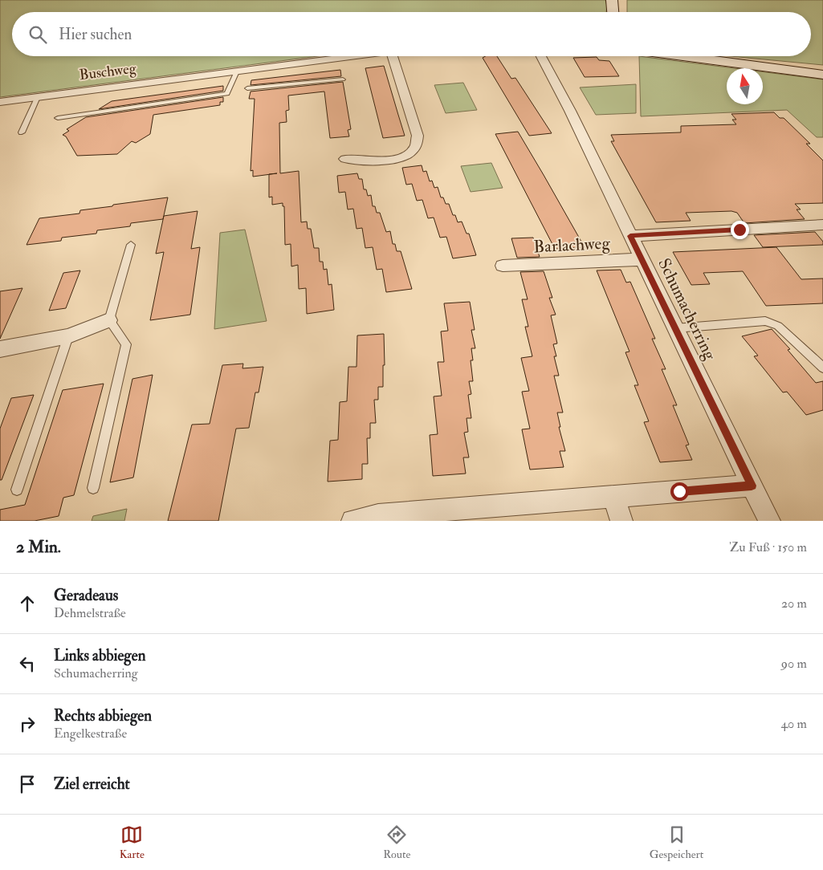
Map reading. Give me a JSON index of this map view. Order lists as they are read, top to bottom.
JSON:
{
  "streets": {
    "street": ["Buschweg", "Barlachweg", "Schumacherring"]
  },
  "crossings": [
    ["Barlachweg", "Schumacherring"]
  ],
  "north": "top",
  "page": {
    "search": "Hier suchen",
    "heading": ["2 Min.", "Zu Fuß · 150 m"],
    "list": [
      ["Geradeaus", "Dehmelstraße", "20 m"],
      ["Links abbiegen", "Schumacherring", "90 m"],
      ["Rechts abbiegen", "Engelkestraße", "40 m"],
      "Ziel erreicht"
    ],
    "nav": ["Karte", "Route", "Gespeichert"]
  }
}
